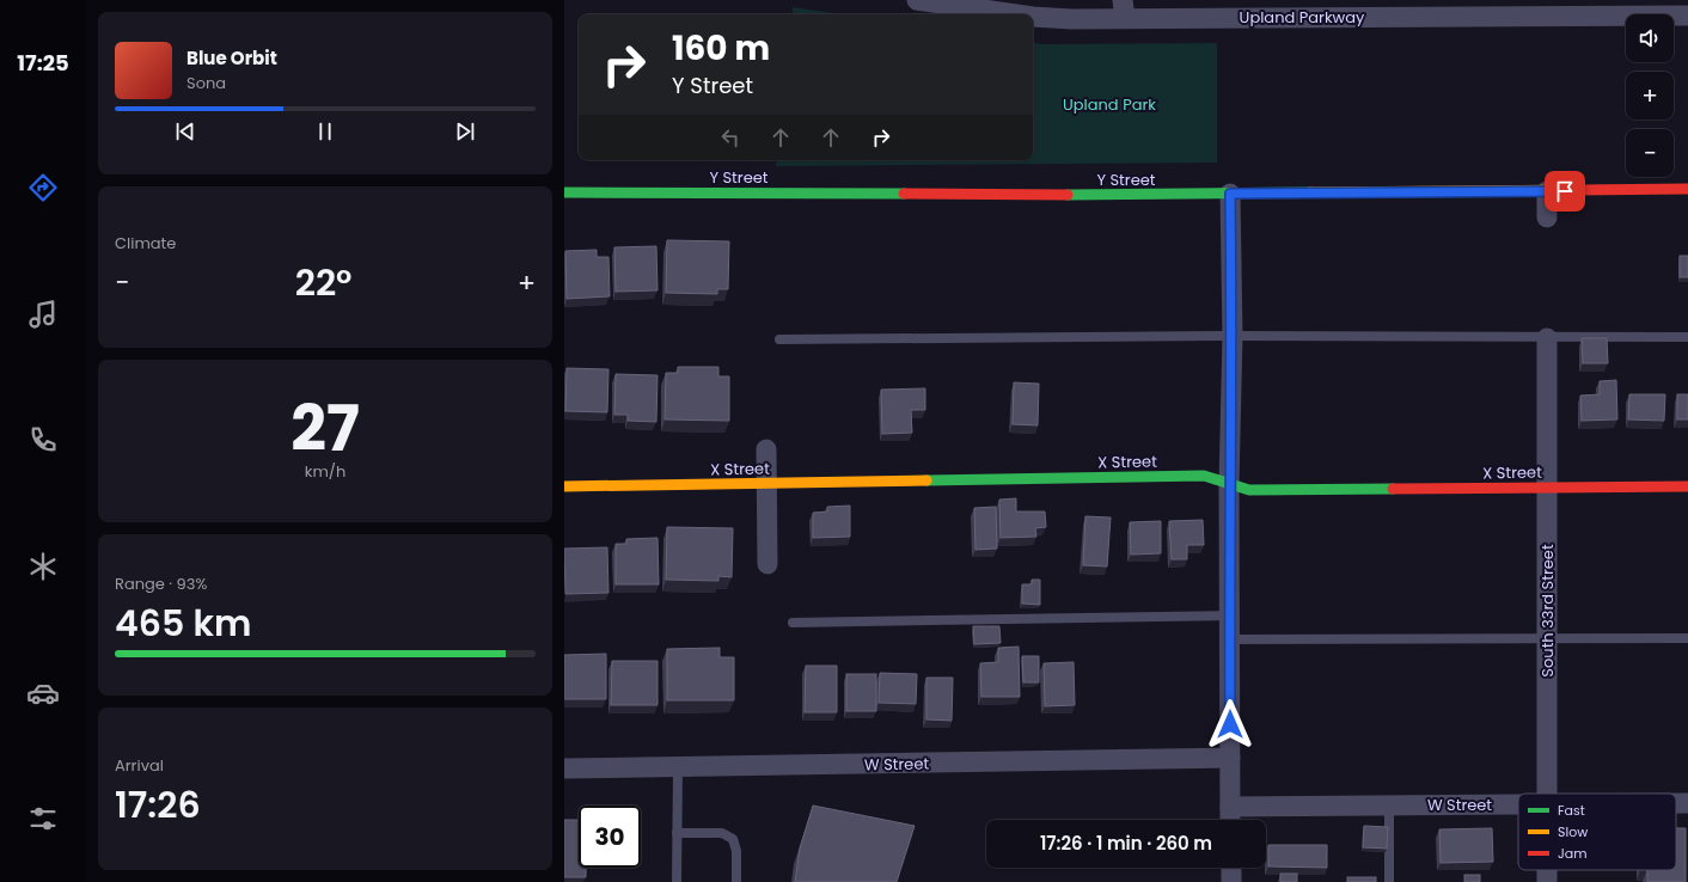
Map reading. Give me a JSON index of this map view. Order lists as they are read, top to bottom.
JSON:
{
  "streets": {
    "street": [
      "Upland Parkway",
      "Y Street",
      "X Street",
      "South 33rd Street",
      "W Street"
    ]
  },
  "crossings": [
    ["X Street", "South 33rd Street"]
  ],
  "parks": ["Upland Park"],
  "legend": ["Fast", "Slow", "Jam"],
  "page": {
    "tabs": "17:25",
    "map_buttons": ["+", "−"],
    "turn": ["160 m", "Y Street"],
    "song": ["Blue Orbit", "Sona"],
    "tile": [
      "Climate",
      ["27", "km/h"],
      ["Range · 93%", "465 km"],
      ["Arrival", "17:26"]
    ],
    "heat": ["−", "22°", "+"],
    "limit": "30",
    "trip": "17:26 · 1 min · 260 m"
  }
}
